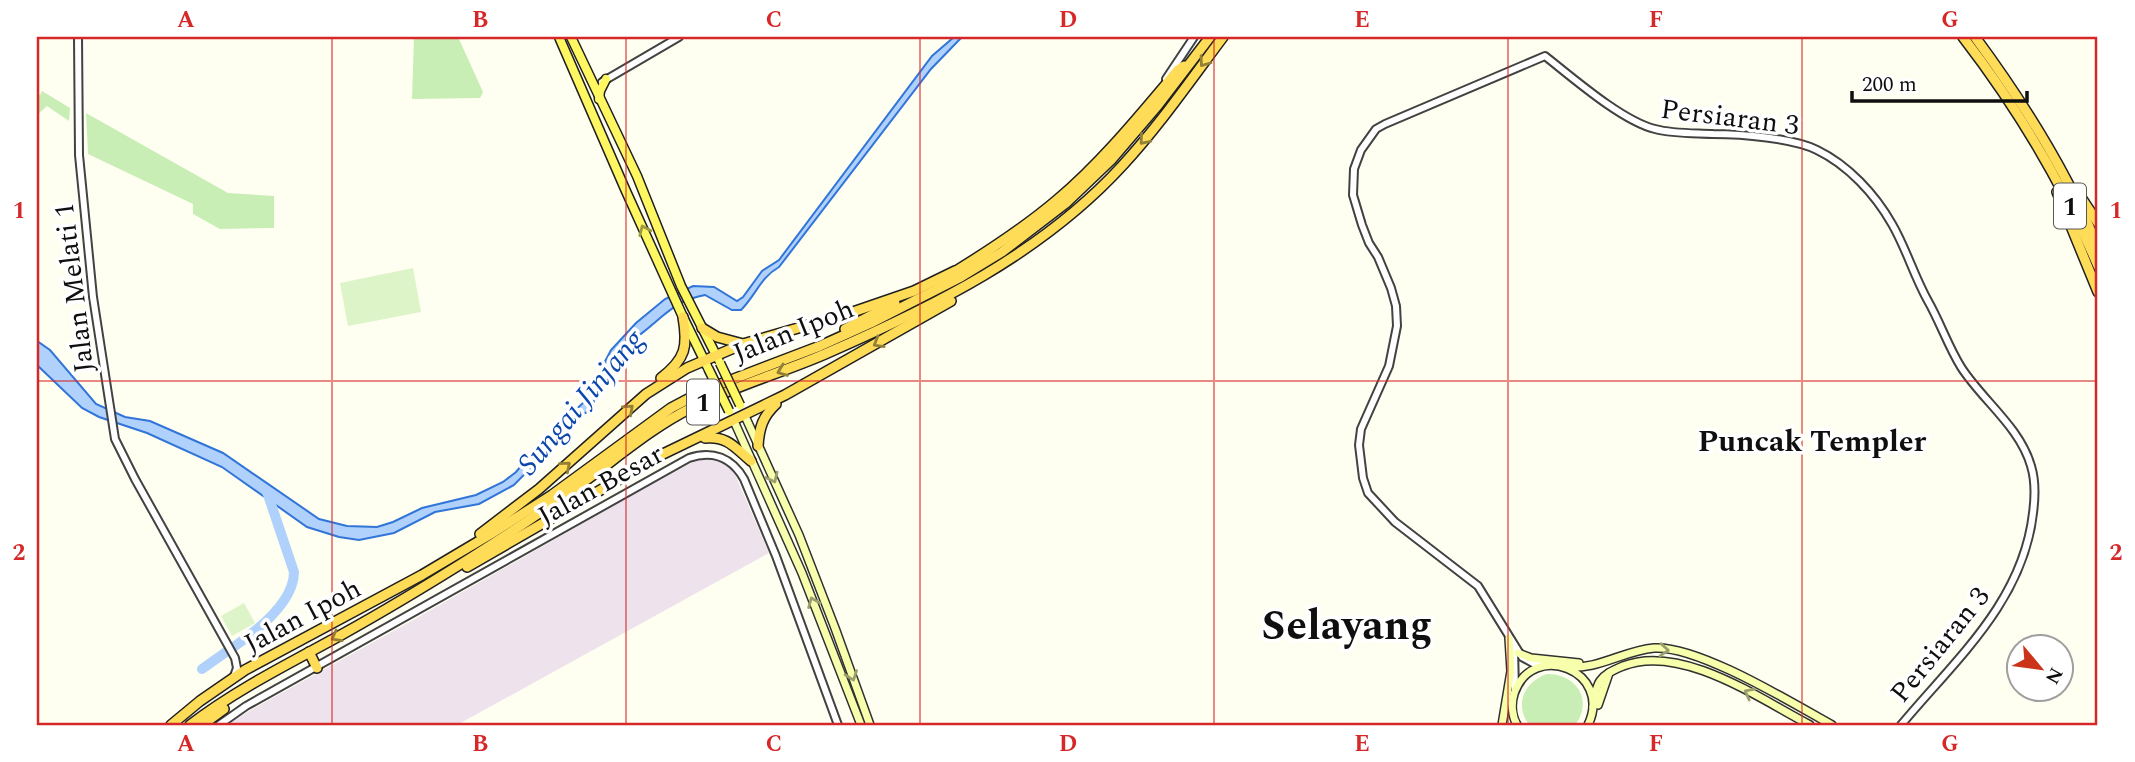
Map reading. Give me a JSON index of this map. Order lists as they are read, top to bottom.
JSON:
{
  "streets": {
    "highway": ["1", "Jalan Ipoh"],
    "street": ["Persiaran 3", "Jalan Melati 1", "Jalan Besar"]
  },
  "districts": ["Puncak Templer", "Selayang"],
  "water": ["Sungai Jinjang"],
  "scale_bar": "200 m",
  "north": "bottom right",
  "grid": {
    "columns": [
      "A",
      "B",
      "C",
      "D",
      "E",
      "F",
      "G"
    ],
    "rows": ["1", "2"]
  }
}
